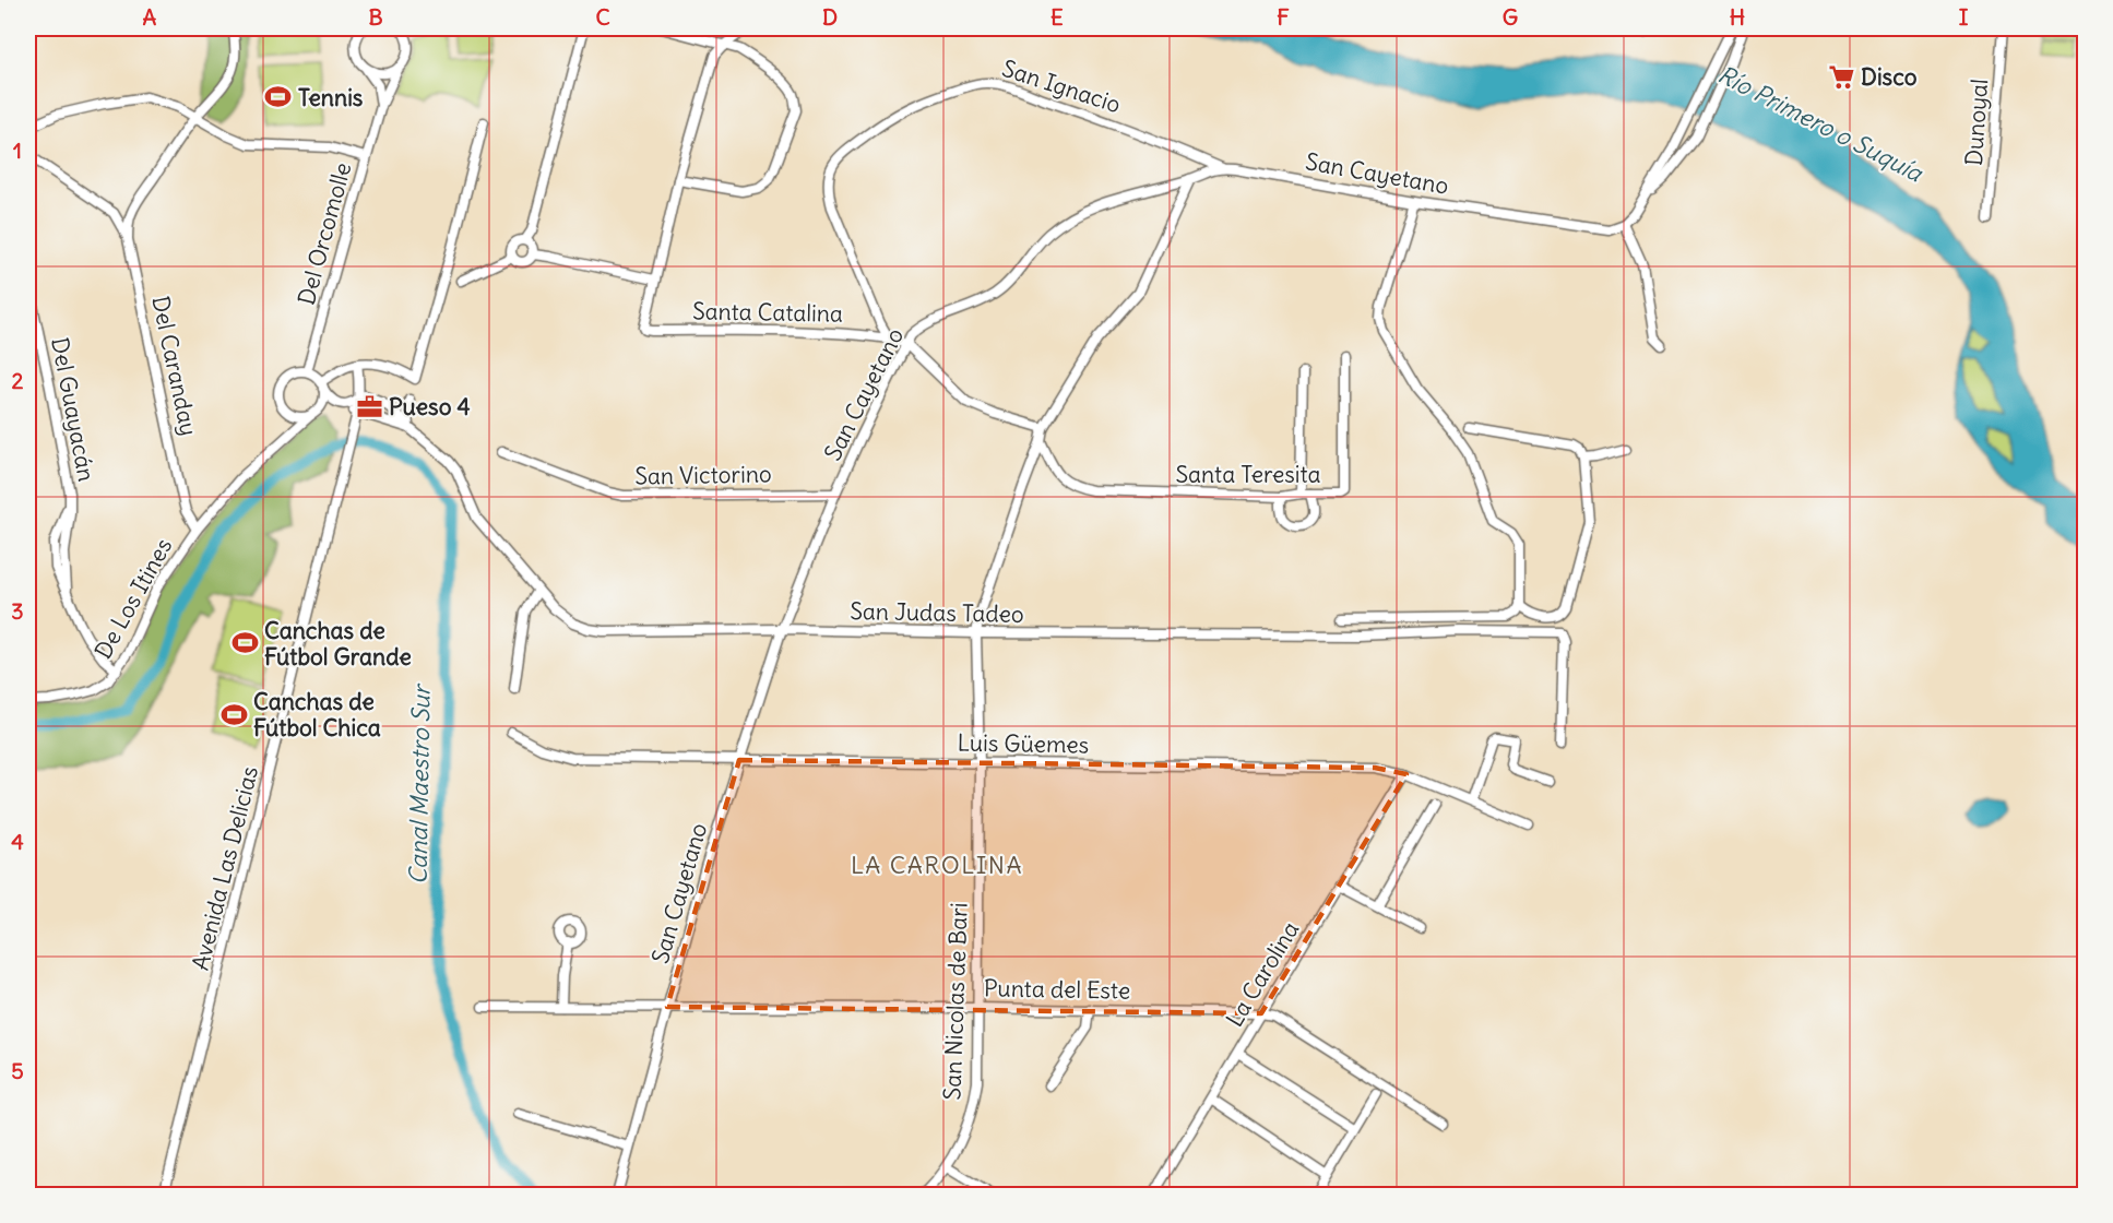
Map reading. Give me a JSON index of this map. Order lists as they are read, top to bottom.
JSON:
{
  "streets": {
    "street": [
      "San Ignacio",
      "Dunoyal",
      "San Cayetano",
      "Del Orcomolle",
      "Santa Catalina",
      "Del Caranday",
      "Del Guayacán",
      "Santa Teresita",
      "San Victorino",
      "De Los Itines",
      "San Judas Tadeo",
      "Luis Güemes",
      "Avenida Las Delicias",
      "La Carolina",
      "Punta del Este",
      "San Nicolas de Bari"
    ]
  },
  "crossings": [
    ["San Ignacio", "San Cayetano"],
    ["San Ignacio", "Santa Catalina"],
    ["San Cayetano", "San Victorino"],
    ["San Cayetano", "San Judas Tadeo"],
    ["San Cayetano", "Luis Güemes"],
    ["San Cayetano", "Punta del Este"],
    ["San Cayetano", "San Nicolas de Bari"],
    ["Del Orcomolle", "De Los Itines"],
    ["Del Caranday", "De Los Itines"],
    ["Del Guayacán", "De Los Itines"],
    ["Santa Teresita", "San Nicolas de Bari"],
    ["San Judas Tadeo", "Avenida Las Delicias"],
    ["San Judas Tadeo", "San Nicolas de Bari"],
    ["Luis Güemes", "La Carolina"],
    ["Luis Güemes", "San Nicolas de Bari"],
    ["La Carolina", "Punta del Este"],
    ["Punta del Este", "San Nicolas de Bari"]
  ],
  "districts": ["LA CAROLINA"],
  "water": ["Río Primero o Suquía", "Canal Maestro Sur"],
  "places": {
    "supermarket": ["Disco"],
    "sports": ["Tennis", "Canchas de Fútbol Grande", "Canchas de Fútbol Chica"],
    "office": ["Pueso 4"]
  },
  "grid": {
    "columns": [
      "A",
      "B",
      "C",
      "D",
      "E",
      "F",
      "G",
      "H",
      "I"
    ],
    "rows": [
      "1",
      "2",
      "3",
      "4",
      "5"
    ]
  }
}
